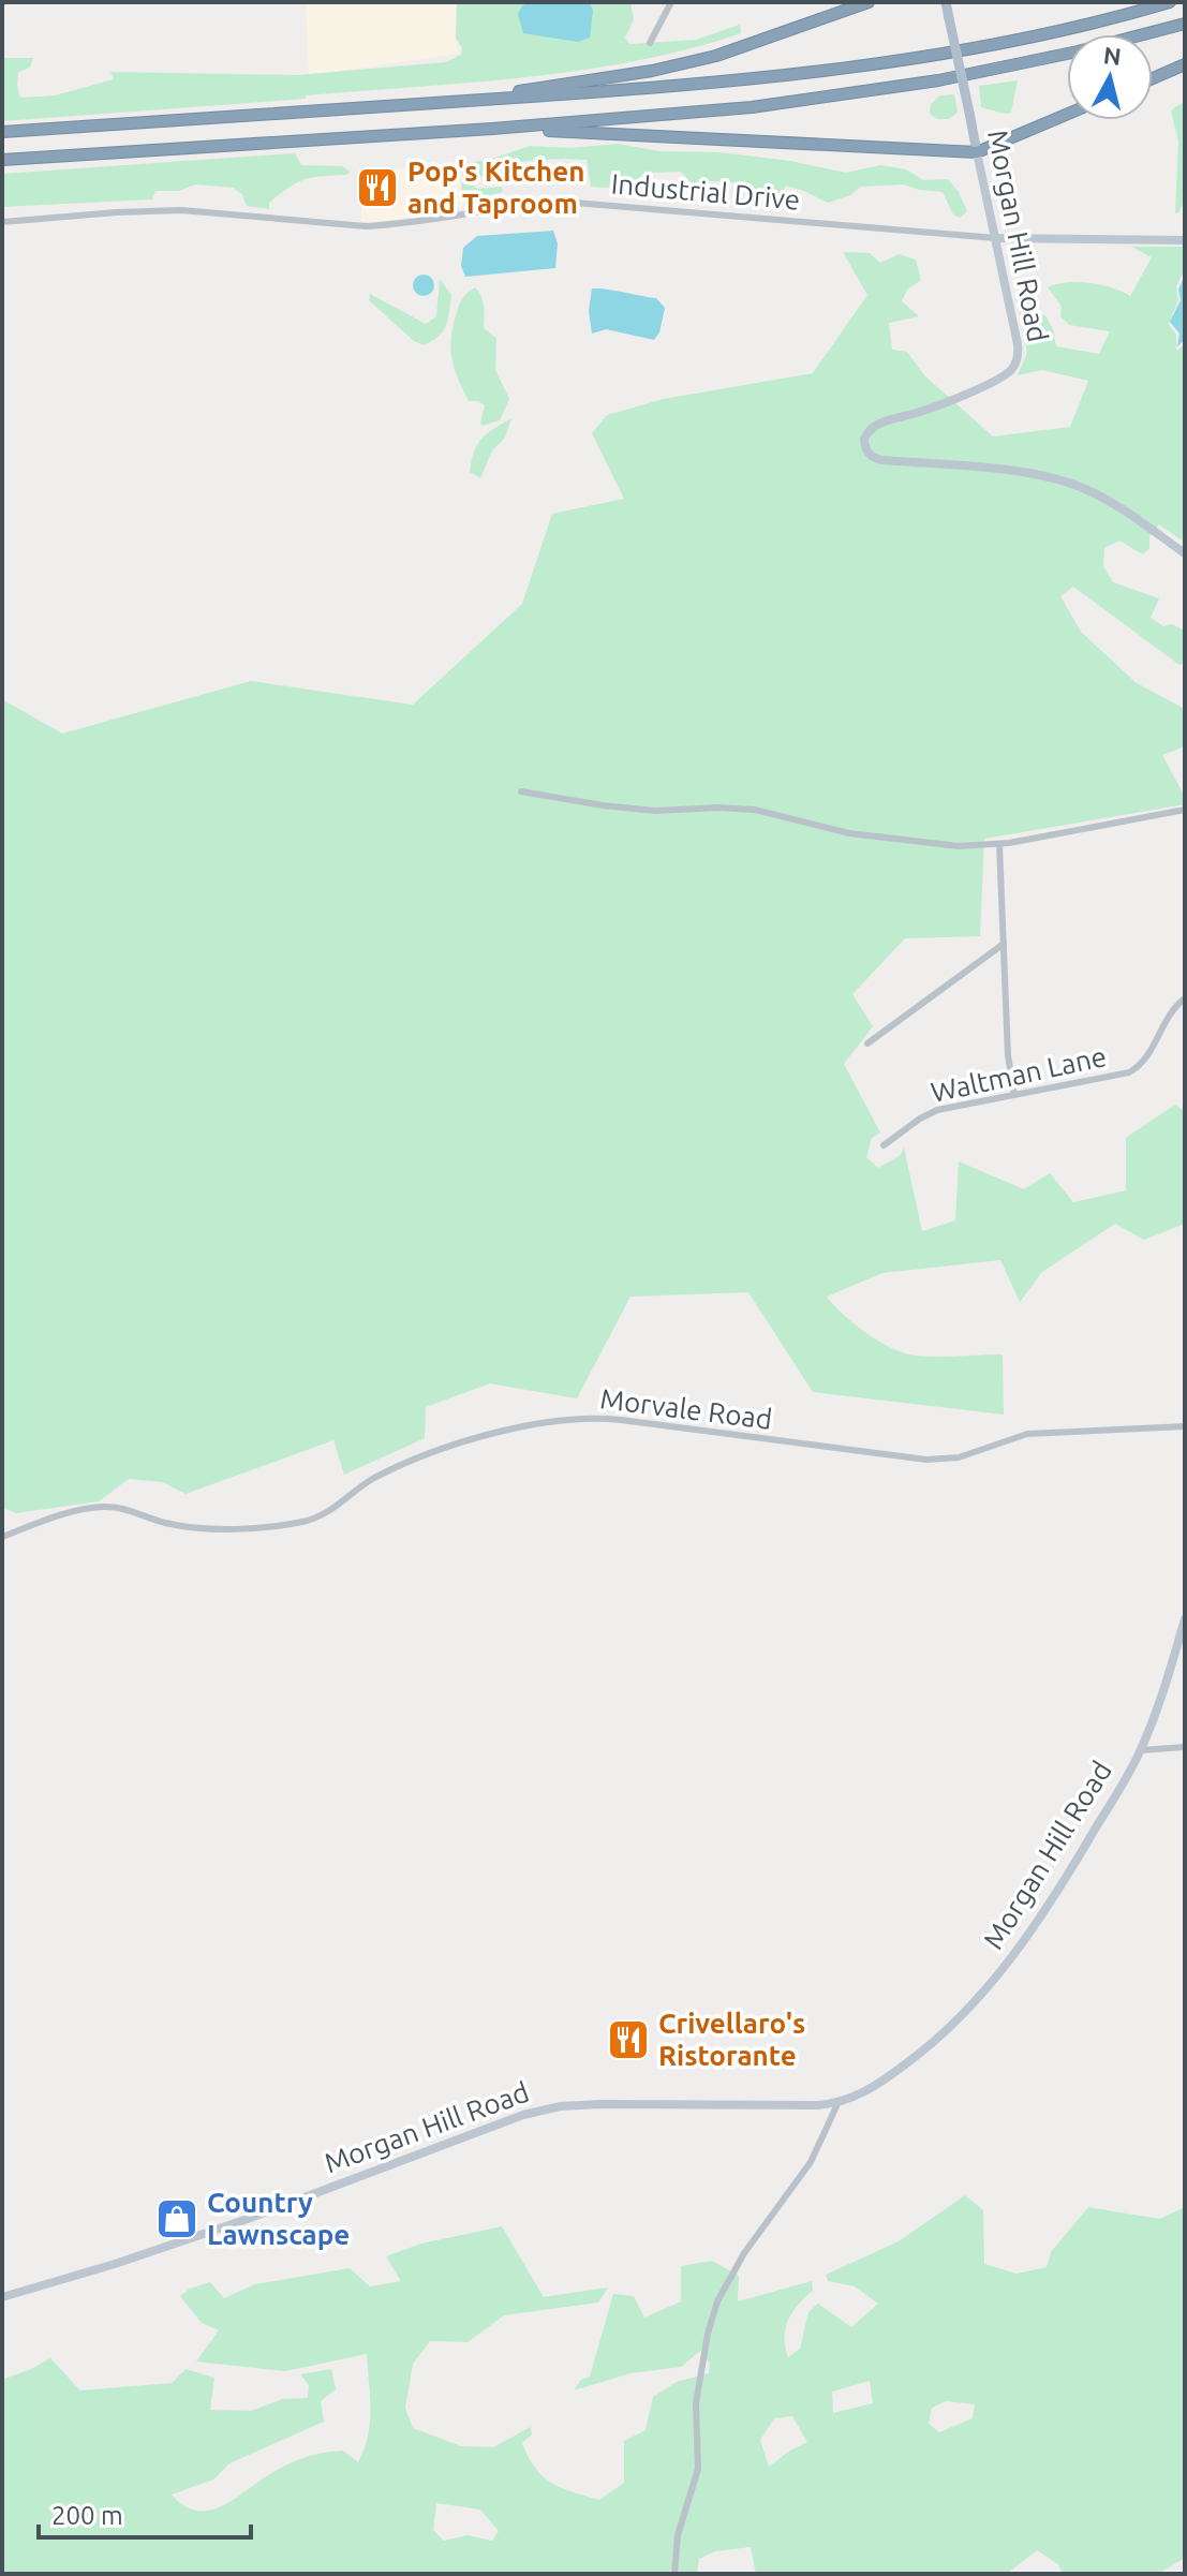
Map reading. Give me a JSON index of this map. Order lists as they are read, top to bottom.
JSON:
{
  "streets": {
    "main road": ["Morgan Hill Road"],
    "street": ["Industrial Drive", "Waltman Lane", "Morvale Road"]
  },
  "crossings": [
    ["Industrial Drive", "Morgan Hill Road"]
  ],
  "places": {
    "restaurant": ["Pop's Kitchen and Taproom", "Crivellaro's Ristorante"],
    "shop": ["Country Lawnscape"]
  },
  "scale_bar": "200 m",
  "north": "top"
}
